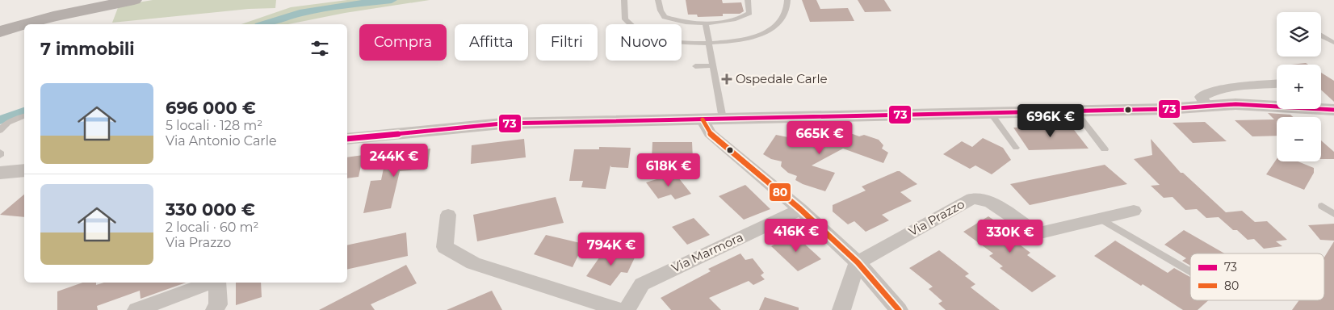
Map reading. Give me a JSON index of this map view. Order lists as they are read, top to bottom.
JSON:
{
  "streets": {
    "street": ["Via Prazzo", "Via Marmora"]
  },
  "places": {
    "health": ["Ospedale Carle"]
  },
  "lines": ["transit line 73", "transit line 80"],
  "legend": ["73", "80"],
  "page": {
    "map_buttons": ["+", "−"],
    "chip": [
      "Compra",
      "Affitta",
      "Filtri",
      "Nuovo"
    ],
    "heading": "7 immobili",
    "list": [
      {
        "name": "696 000 €",
        "note": "5 locali · 128 m² · Via Antonio Carle"
      },
      {
        "name": "330 000 €",
        "note": "2 locali · 60 m² · Via Prazzo"
      }
    ],
    "price": [
      "696K €",
      "665K €",
      "244K €",
      "618K €",
      "416K €",
      "330K €",
      "794K €"
    ]
  }
}
